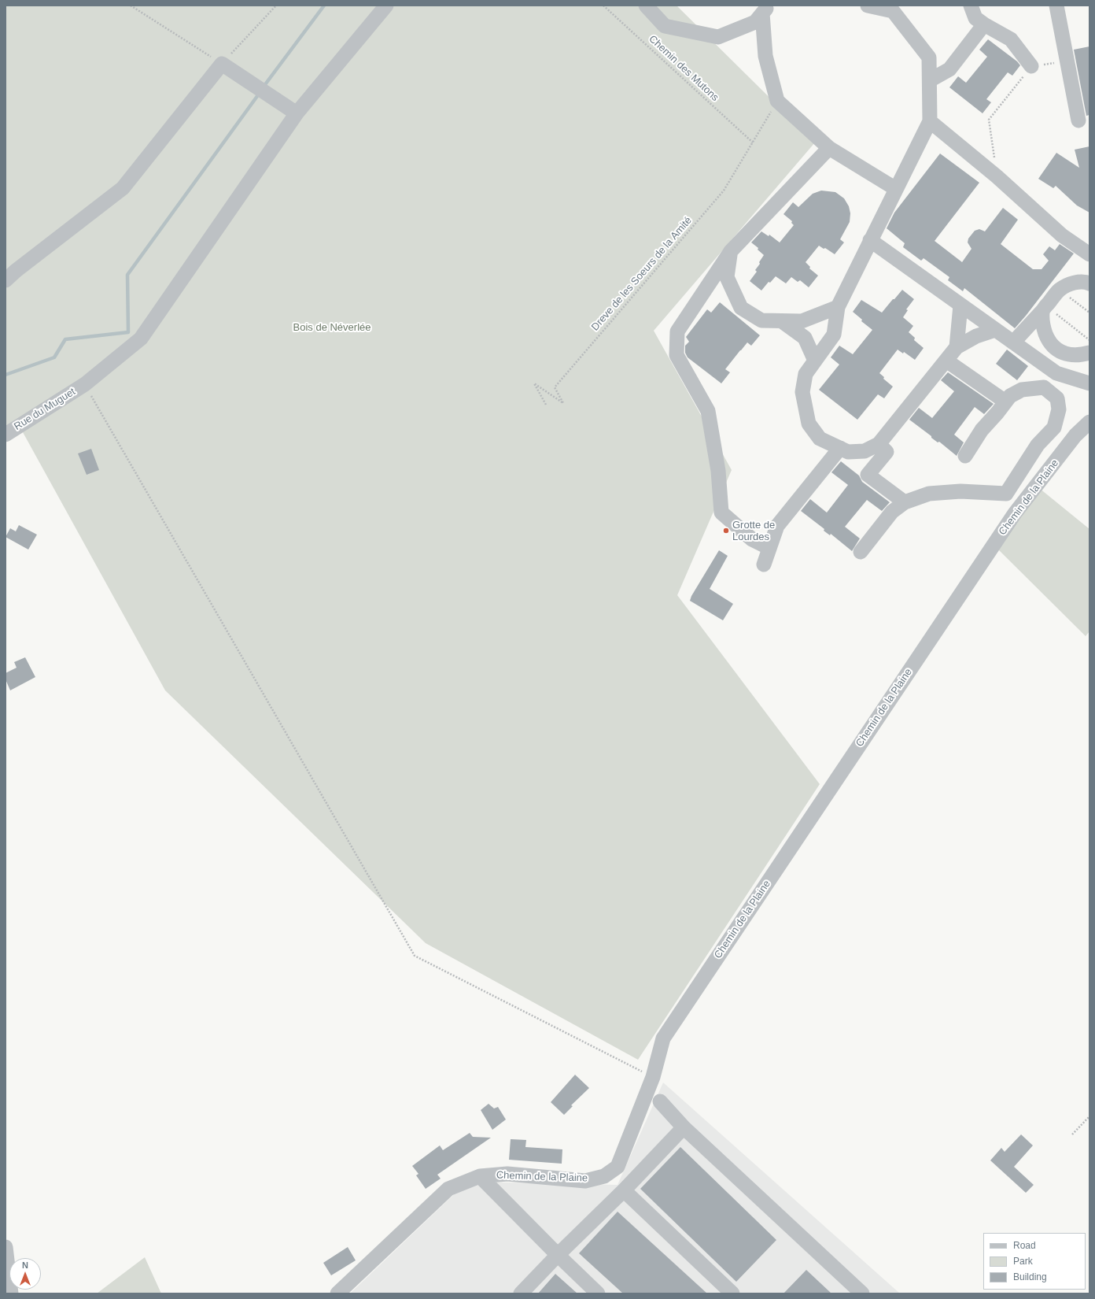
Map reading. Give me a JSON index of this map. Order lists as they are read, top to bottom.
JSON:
{
  "streets": {
    "street": ["Rue du Muguet", "Chemin de la Plaine"],
    "path": ["Chemin des Mutons", "Dreve de les Soeurs de la Amité"]
  },
  "crossings": [
    ["Chemin des Mutons", "Dreve de les Soeurs de la Amité"]
  ],
  "parks": ["Bois de Néverlée"],
  "places": ["Grotte de Lourdes"],
  "legend": ["Road", "Park", "Building"],
  "north": "top"
}
